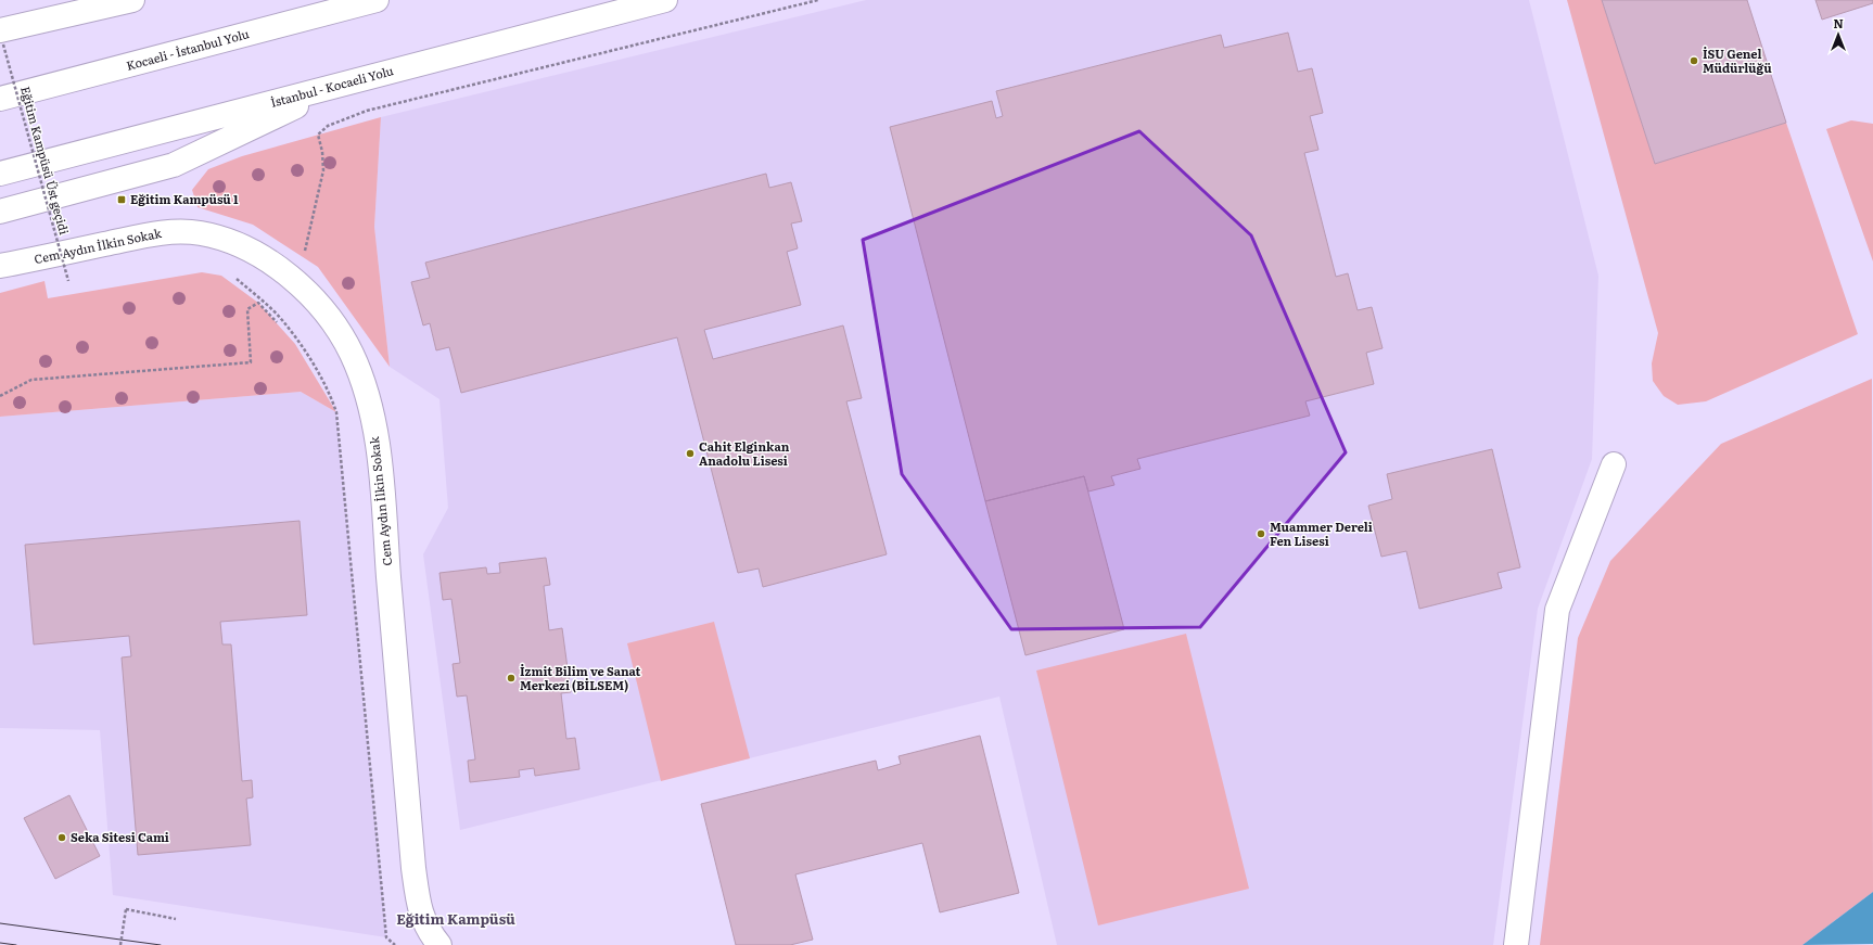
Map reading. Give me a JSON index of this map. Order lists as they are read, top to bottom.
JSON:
{
  "streets": {
    "main road": ["Kocaeli - İstanbul Yolu", "İstanbul - Kocaeli Yolu", "Cem Aydın İlkin Sokak"],
    "path": ["Eğitim Kampüsü Üst geçidi"]
  },
  "districts": ["Eğitim Kampüsü"],
  "places": {
    "other": [
      "İSU Genel Müdürlüğü",
      "Cahit Elginkan Anadolu Lisesi",
      "Muammer Dereli Fen Lisesi",
      "İzmit Bilim ve Sanat Merkezi (BİLSEM)",
      "Seka Sitesi Cami"
    ],
    "transit": ["Eğitim Kampüsü 1"]
  },
  "north": "top"
}
